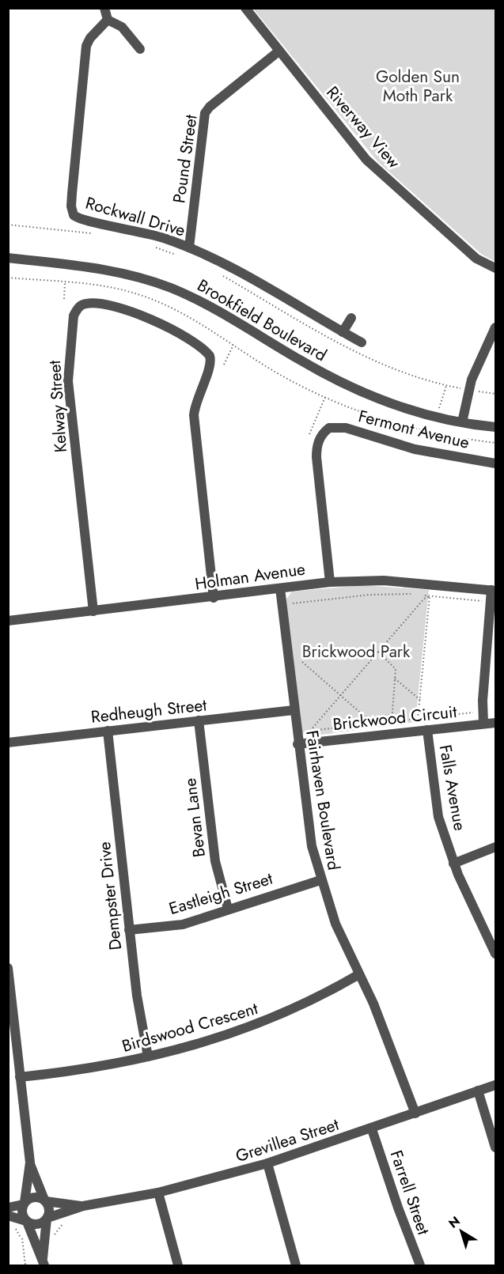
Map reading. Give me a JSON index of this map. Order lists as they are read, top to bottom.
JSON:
{
  "streets": {
    "street": [
      "Riverway View",
      "Pound Street",
      "Rockwall Drive",
      "Brookfield Boulevard",
      "Kelway Street",
      "Fermont Avenue",
      "Holman Avenue",
      "Redheugh Street",
      "Brickwood Circuit",
      "Falls Avenue",
      "Fairhaven Boulevard",
      "Bevan Lane",
      "Eastleigh Street",
      "Dempster Drive",
      "Birdswood Crescent",
      "Grevillea Street",
      "Farrell Street"
    ]
  },
  "crossings": [
    ["Riverway View", "Pound Street"],
    ["Pound Street", "Rockwall Drive"],
    ["Kelway Street", "Holman Avenue"],
    ["Fermont Avenue", "Holman Avenue"],
    ["Holman Avenue", "Fairhaven Boulevard"],
    ["Redheugh Street", "Fairhaven Boulevard"],
    ["Redheugh Street", "Bevan Lane"],
    ["Redheugh Street", "Dempster Drive"],
    ["Brickwood Circuit", "Falls Avenue"],
    ["Brickwood Circuit", "Fairhaven Boulevard"],
    ["Fairhaven Boulevard", "Eastleigh Street"],
    ["Fairhaven Boulevard", "Birdswood Crescent"],
    ["Fairhaven Boulevard", "Grevillea Street"],
    ["Bevan Lane", "Eastleigh Street"],
    ["Eastleigh Street", "Dempster Drive"],
    ["Dempster Drive", "Birdswood Crescent"],
    ["Grevillea Street", "Farrell Street"]
  ],
  "parks": ["Golden Sun Moth Park", "Brickwood Park"],
  "north": "top left"
}
